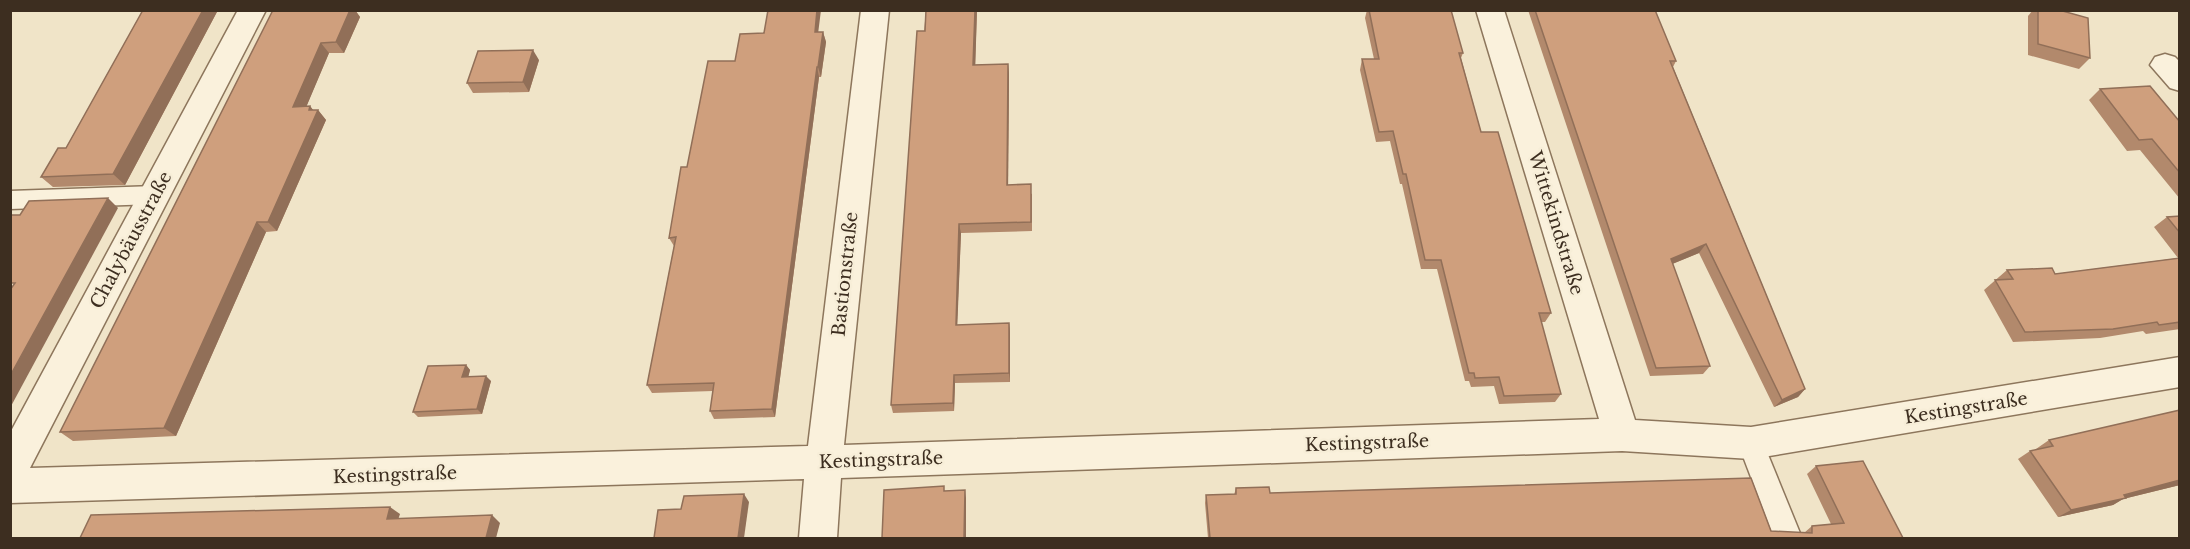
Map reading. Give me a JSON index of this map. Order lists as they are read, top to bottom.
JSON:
{
  "streets": {
    "street": [
      "Wittekindstraße",
      "Chalybäusstraße",
      "Bastionstraße",
      "Kestingstraße"
    ]
  },
  "crossings": [
    ["Wittekindstraße", "Kestingstraße"],
    ["Bastionstraße", "Kestingstraße"]
  ]
}
